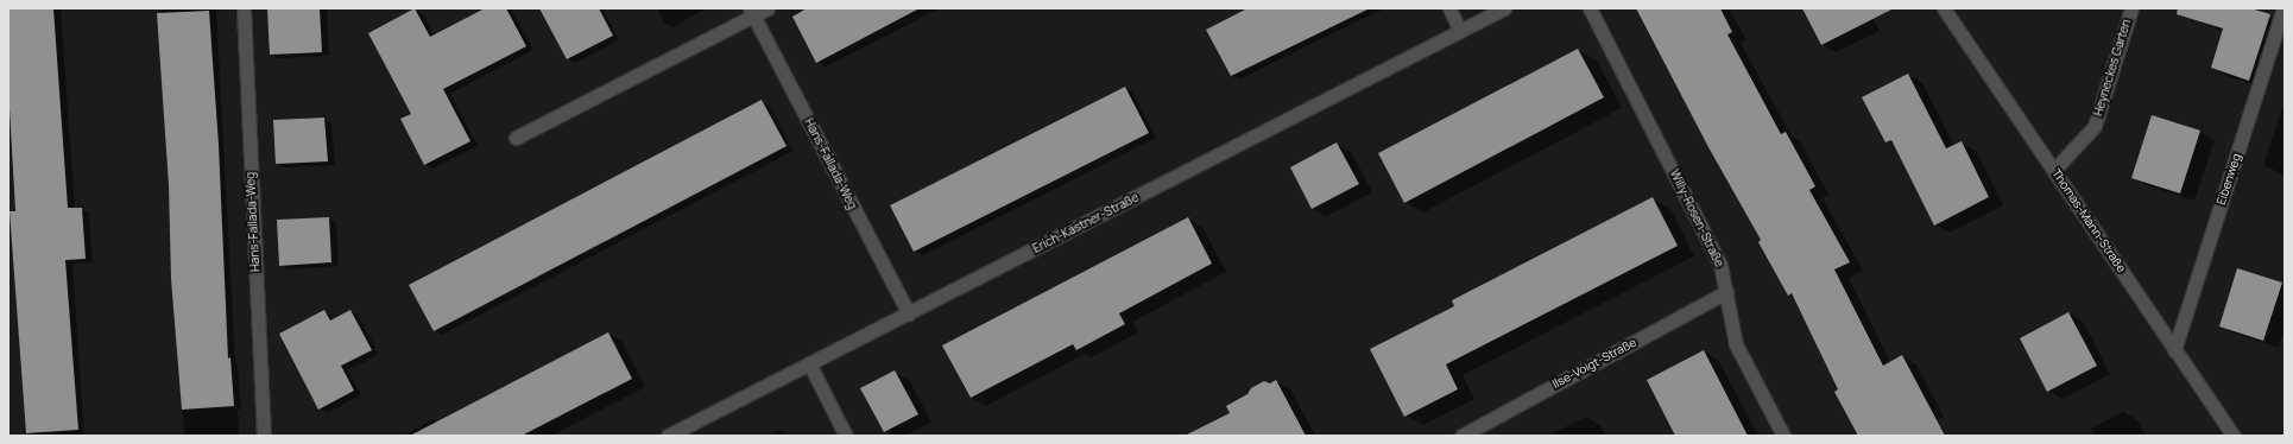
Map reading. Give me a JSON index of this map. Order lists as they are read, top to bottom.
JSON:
{
  "streets": {
    "street": [
      "Heyneckes Garten",
      "Hans-Fallada-Weg",
      "Eibenweg",
      "Willy-Rosen-Straße",
      "Thomas-Mann-Straße",
      "Erich-Kästner-Straße",
      "Ilse-Voigt-Straße"
    ]
  },
  "crossings": [
    ["Heyneckes Garten", "Thomas-Mann-Straße"],
    ["Hans-Fallada-Weg", "Erich-Kästner-Straße"],
    ["Eibenweg", "Thomas-Mann-Straße"],
    ["Willy-Rosen-Straße", "Ilse-Voigt-Straße"]
  ]
}
